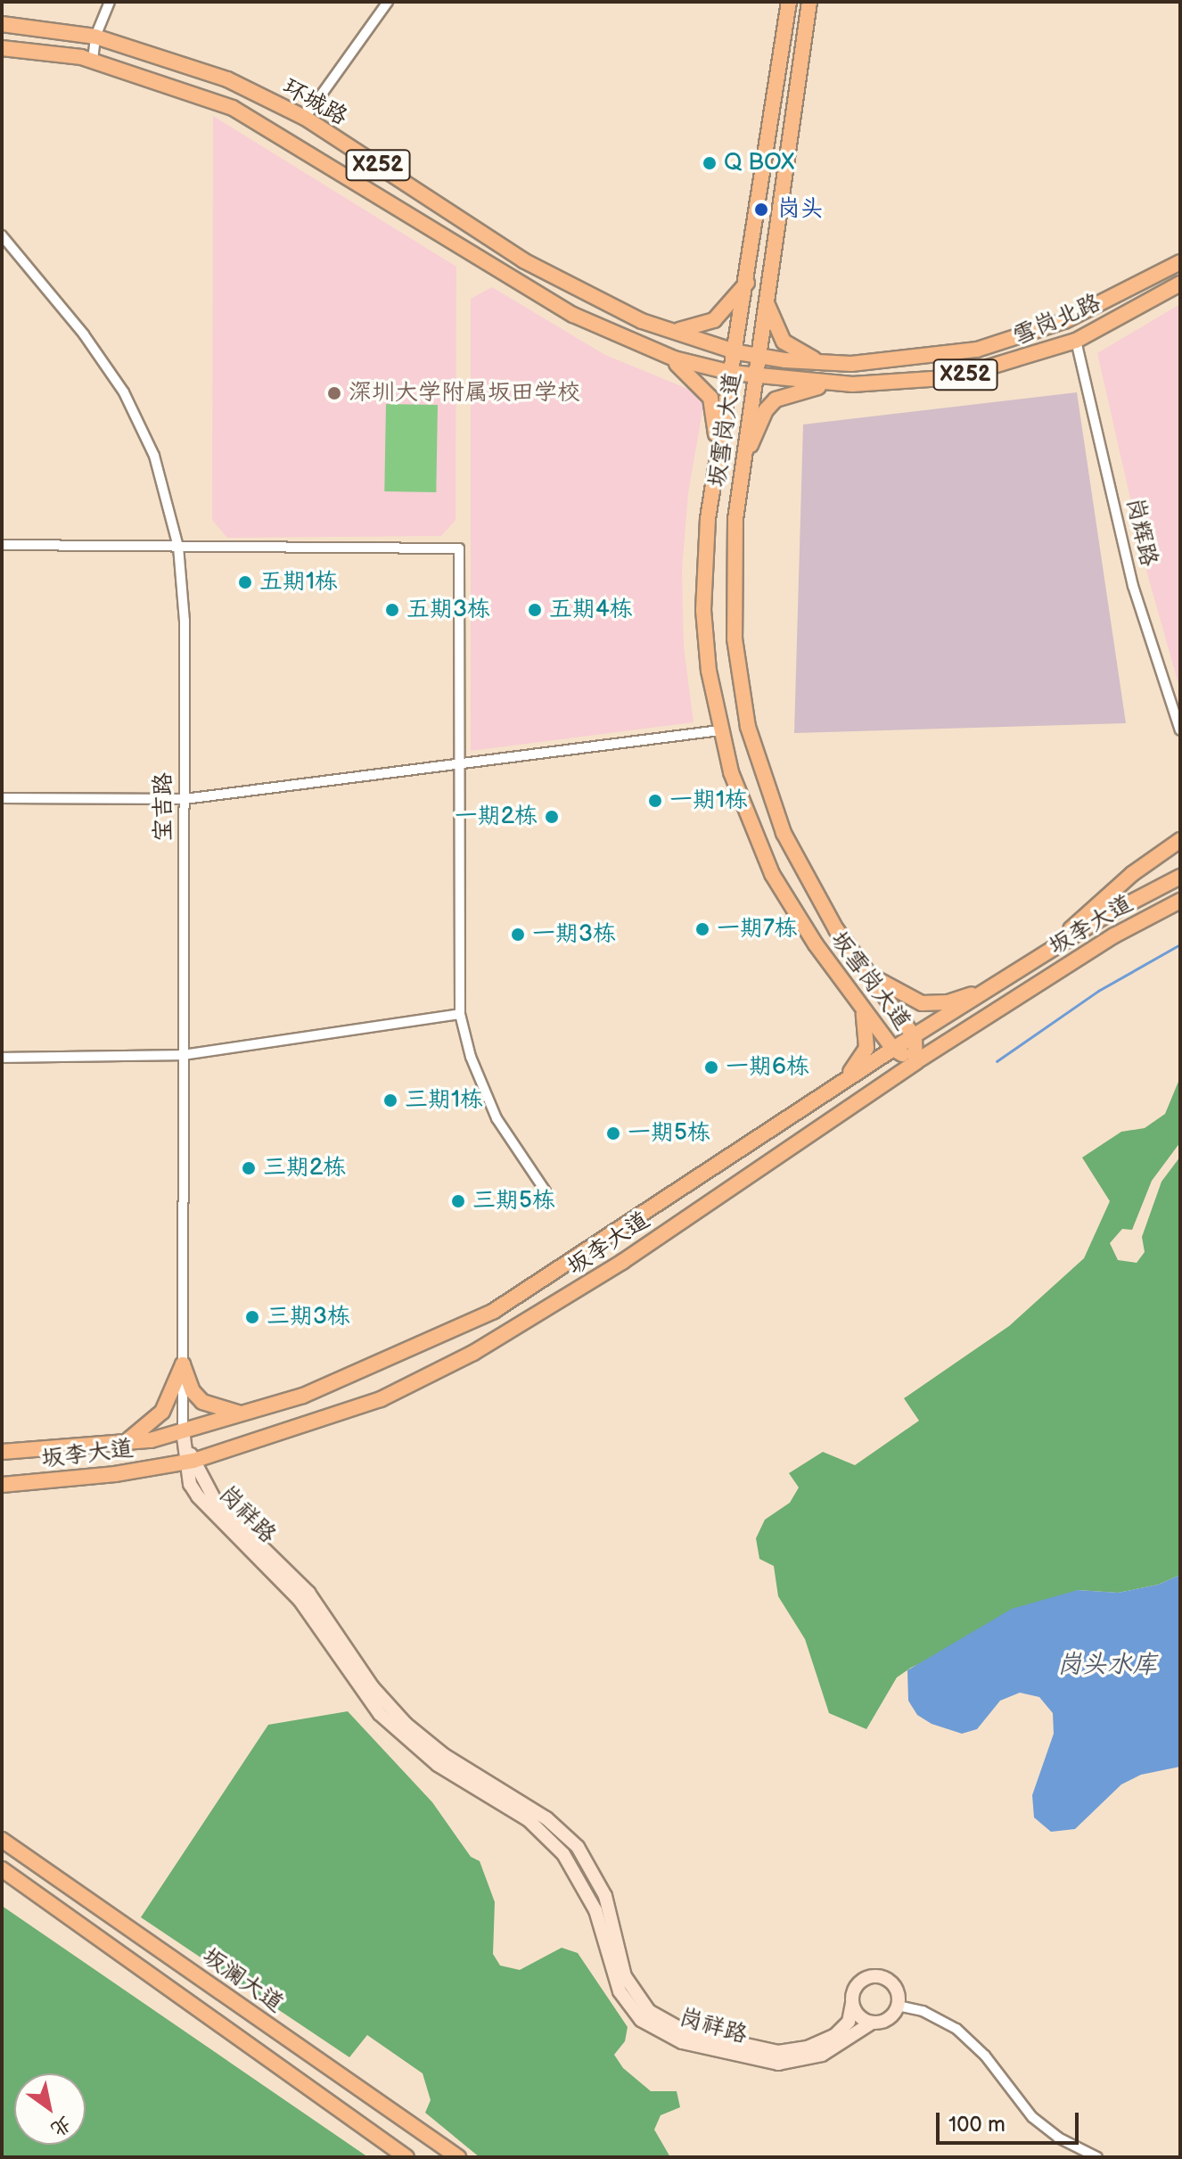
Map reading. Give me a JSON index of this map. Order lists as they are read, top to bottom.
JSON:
{
  "streets": {
    "main road": [
      "环城路",
      "X252",
      "雪岗北路",
      "坂雪岗大道",
      "坂李大道",
      "坂澜大道"
    ],
    "street": ["岗辉路", "宝吉路", "岗祥路"]
  },
  "crossings": [
    ["环城路", "雪岗北路"],
    ["环城路", "坂雪岗大道"],
    ["雪岗北路", "坂雪岗大道"],
    ["雪岗北路", "岗辉路"],
    ["坂雪岗大道", "坂李大道"],
    ["宝吉路", "坂李大道"],
    ["宝吉路", "岗祥路"],
    ["坂李大道", "岗祥路"]
  ],
  "water": ["岗头水库"],
  "places": [
    "Q BOX",
    "岗头",
    "深圳大学附属坂田学校",
    "五期1栋",
    "五期3栋",
    "五期4栋",
    "一期1栋",
    "一期2栋",
    "一期7栋",
    "一期3栋",
    "一期6栋",
    "三期1栋",
    "一期5栋",
    "三期2栋",
    "三期5栋",
    "三期3栋"
  ],
  "scale_bar": "100 m",
  "north": "bottom right"
}
